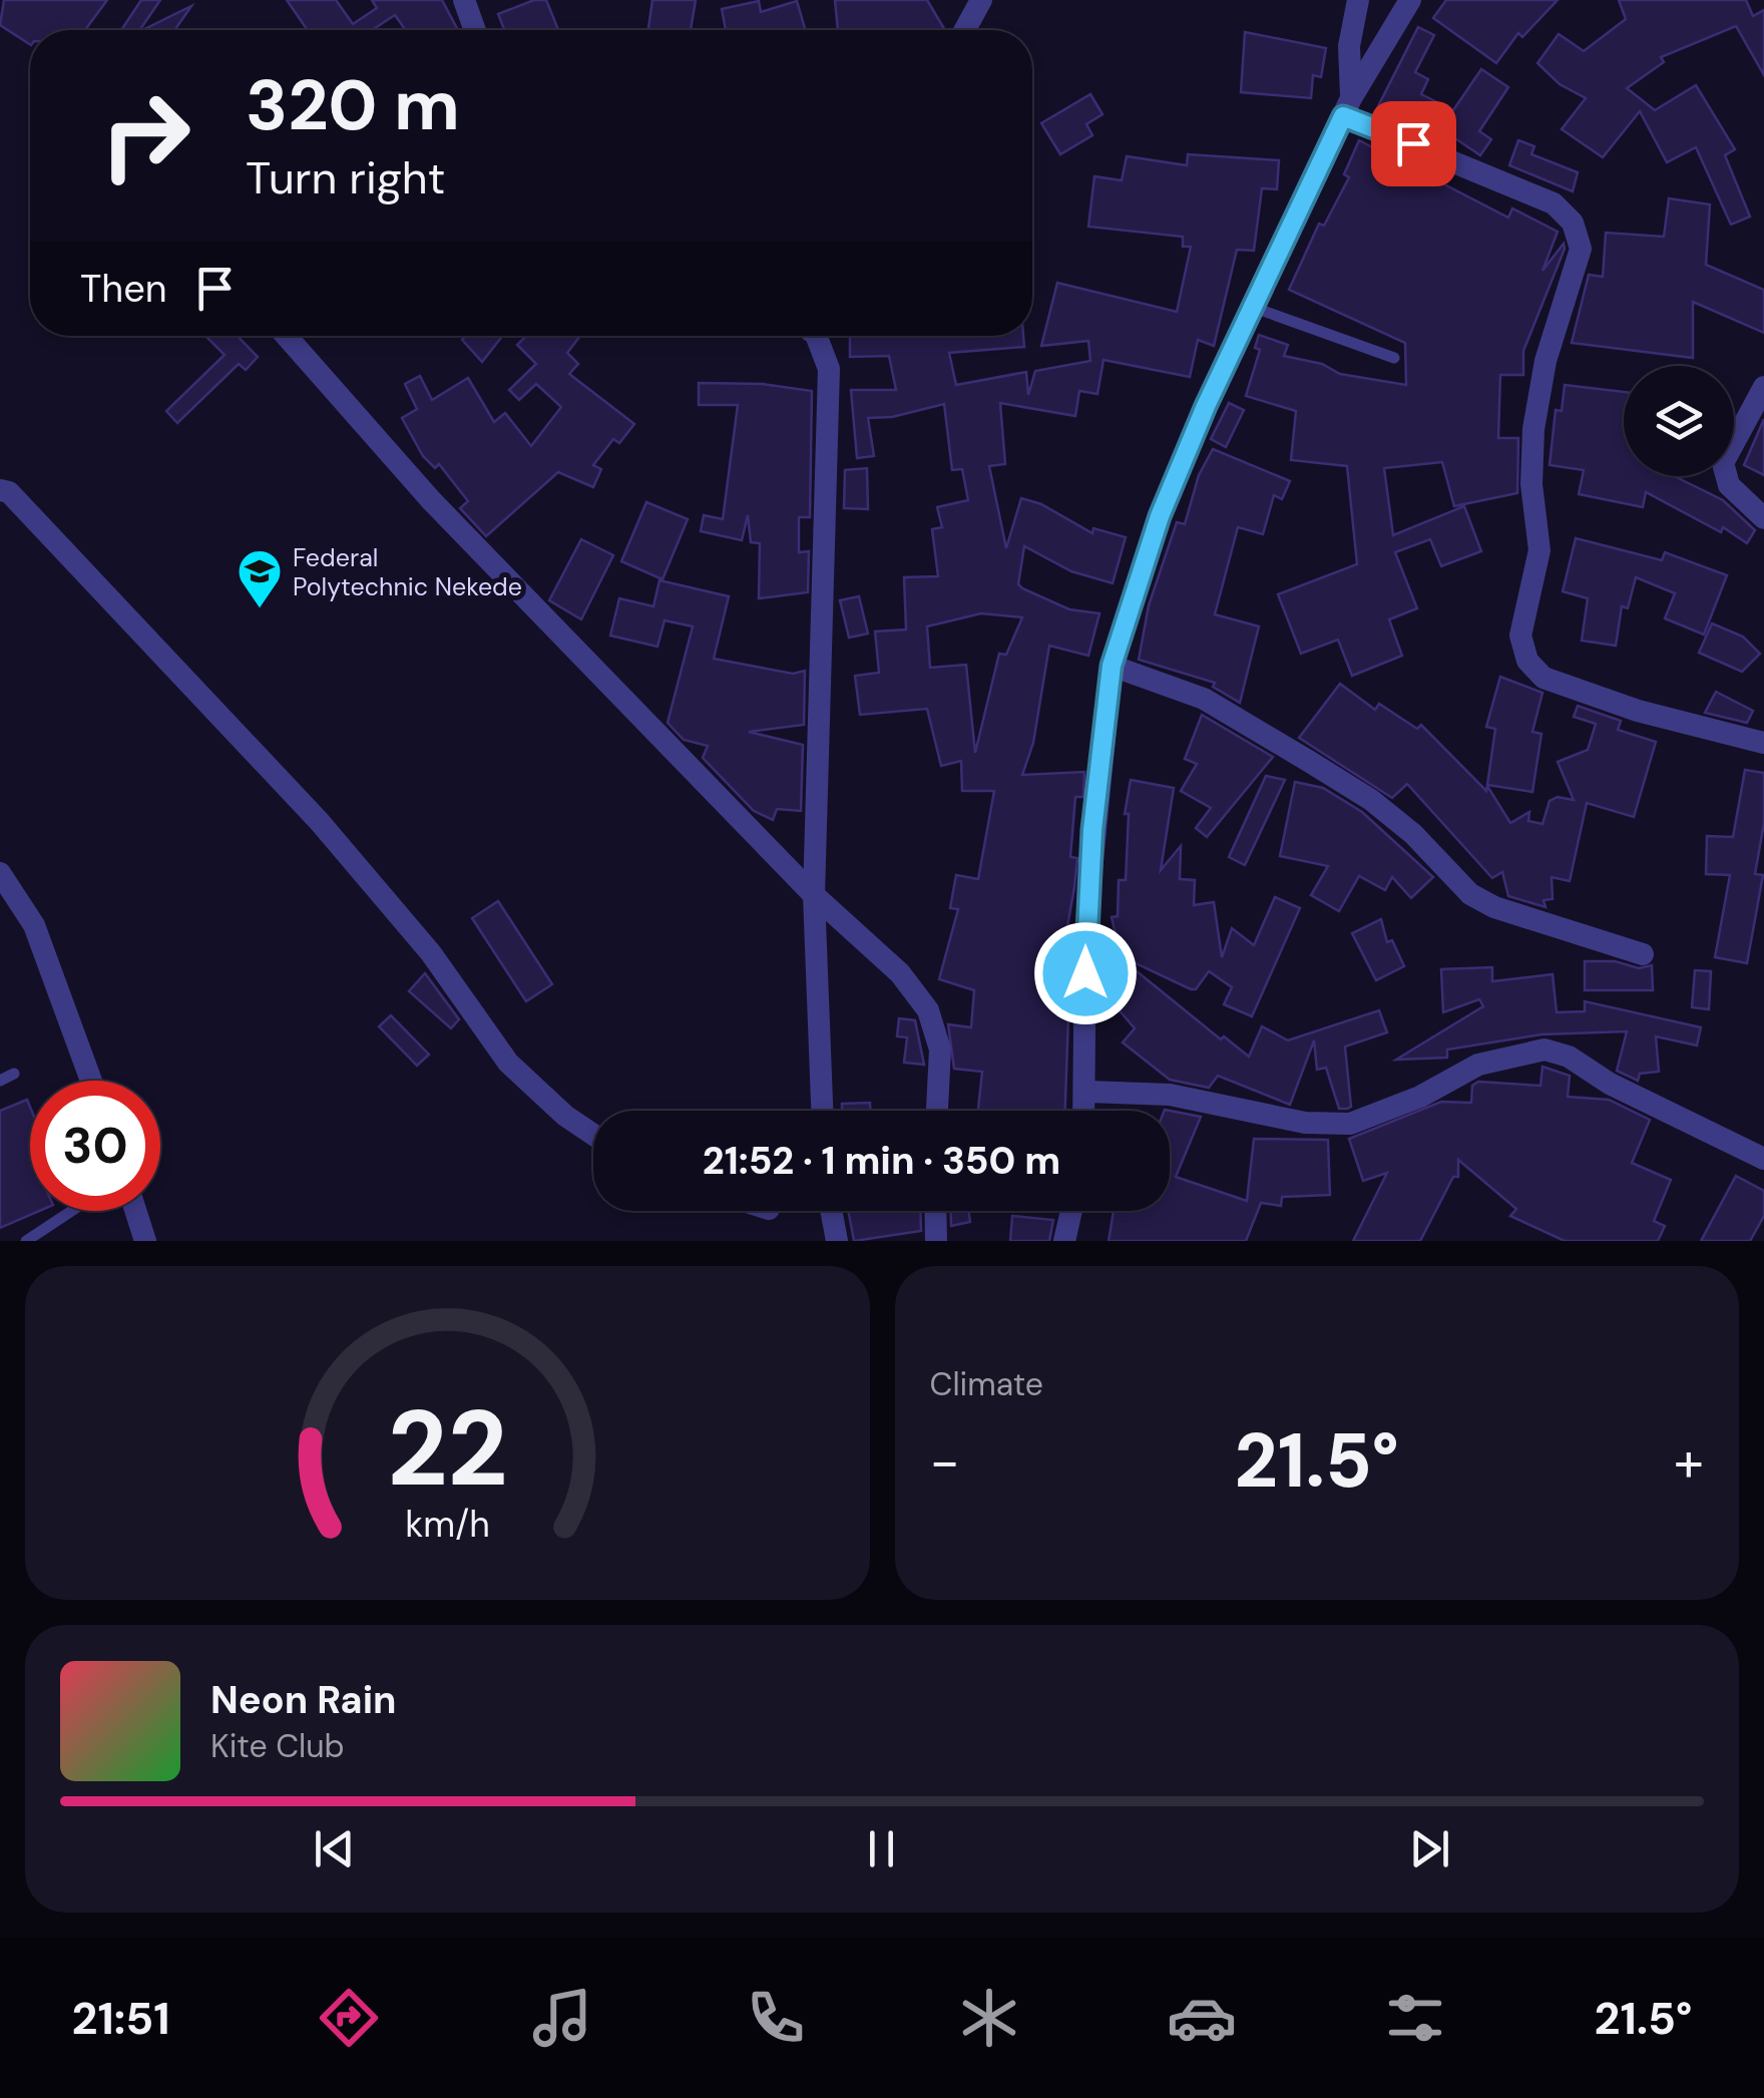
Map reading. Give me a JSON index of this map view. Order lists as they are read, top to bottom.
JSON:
{
  "places": {
    "school or university": ["Federal Polytechnic Nekede"]
  },
  "page": {
    "turn": ["320 m", "Turn right"],
    "then": "Then",
    "limit": "30",
    "trip": "21:52 · 1 min · 350 m",
    "tile": "Climate",
    "heat": ["−", "21.5°", "+"],
    "song": ["Neon Rain", "Kite Club"],
    "tabs": ["21:51", "21.5°"],
    "gauge": ["22", "km/h"]
  }
}
